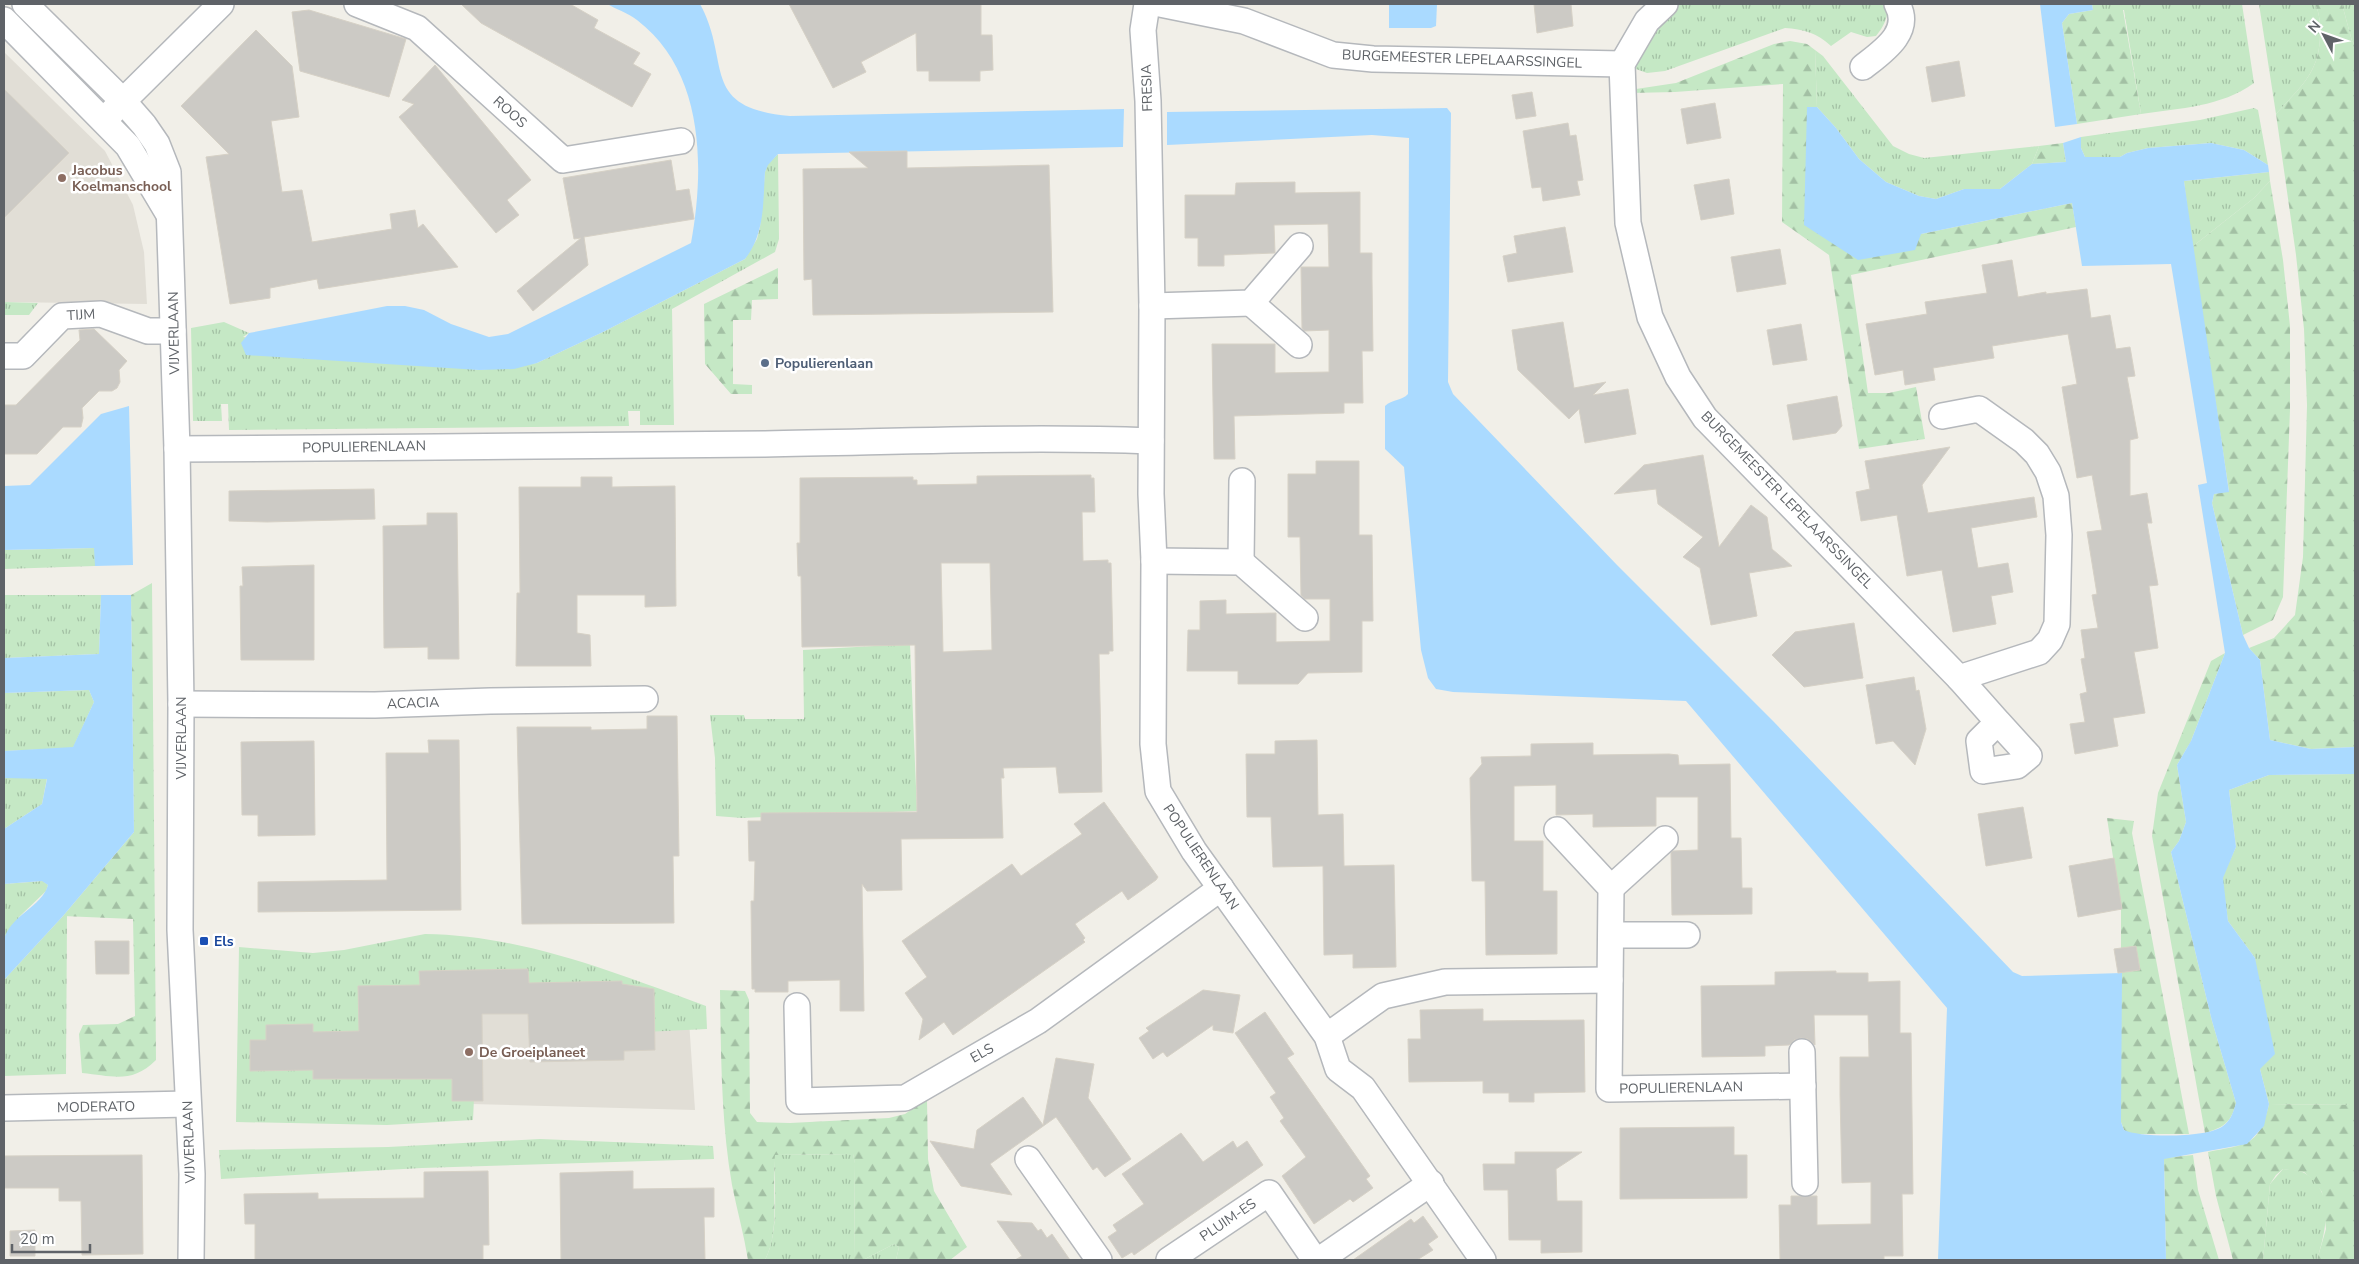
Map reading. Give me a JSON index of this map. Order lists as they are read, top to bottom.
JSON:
{
  "streets": {
    "street": [
      "BURGEMEESTER LEPELAARSSINGEL",
      "FRESIA",
      "ROOS",
      "TIJM",
      "VIJVERLAAN",
      "POPULIERENLAAN",
      "ACACIA",
      "ELS",
      "MODERATO",
      "PLUIM-ES"
    ]
  },
  "crossings": [
    ["FRESIA", "POPULIERENLAAN"],
    ["TIJM", "VIJVERLAAN"],
    ["VIJVERLAAN", "POPULIERENLAAN"],
    ["VIJVERLAAN", "ACACIA"],
    ["VIJVERLAAN", "MODERATO"],
    ["POPULIERENLAAN", "ELS"],
    ["POPULIERENLAAN", "PLUIM-ES"]
  ],
  "places": {
    "other": ["Jacobus Koelmanschool", "Populierenlaan", "De Groeiplaneet"],
    "transit": ["Els"]
  },
  "scale_bar": "20 m",
  "north": "top left"
}
